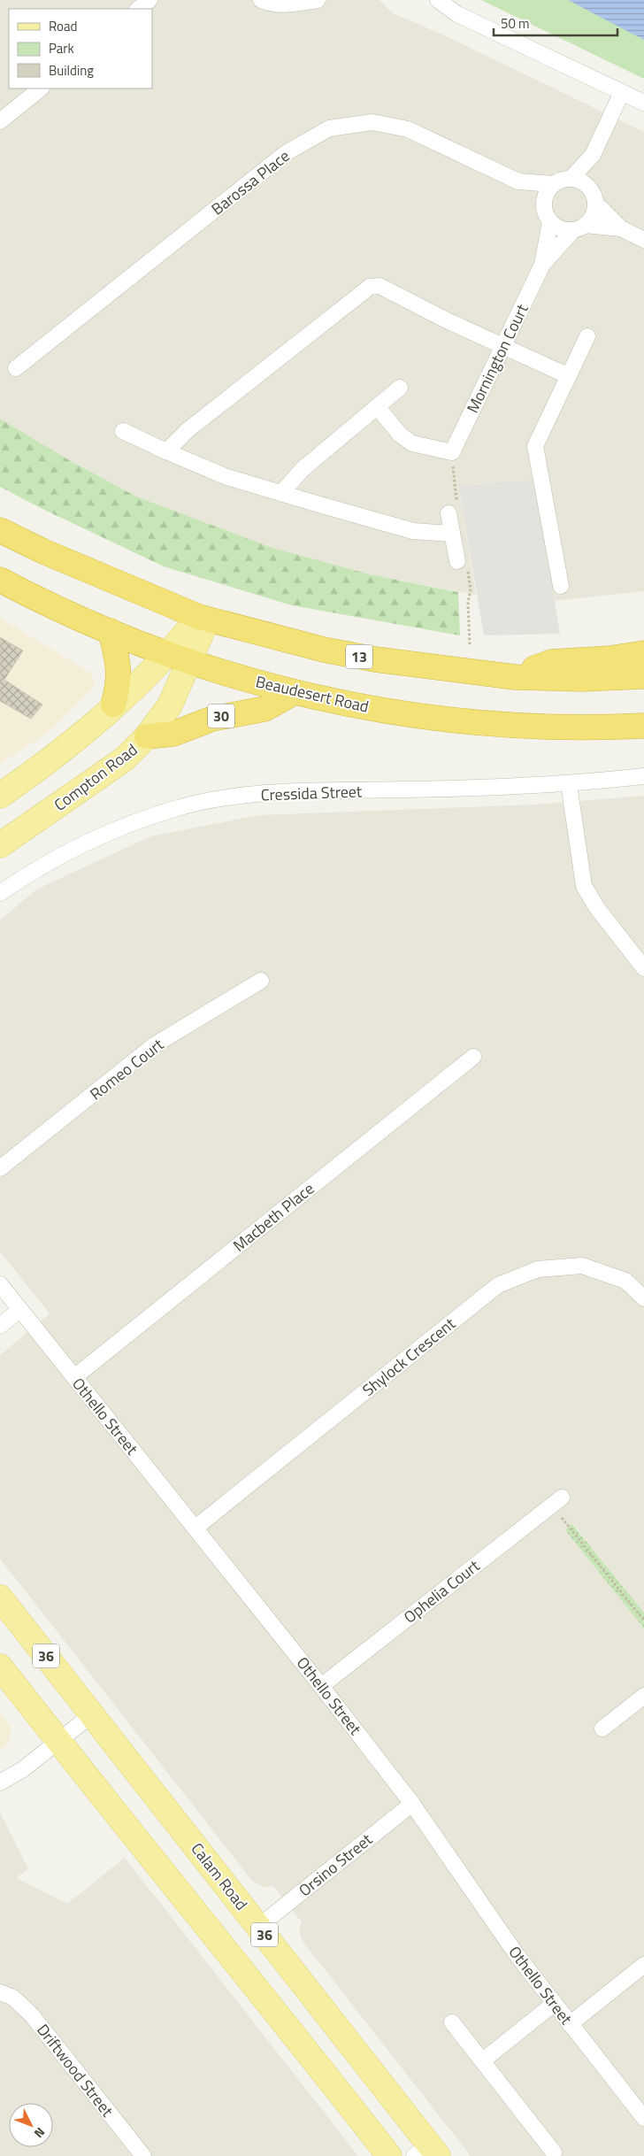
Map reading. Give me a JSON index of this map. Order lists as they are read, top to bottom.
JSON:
{
  "streets": {
    "highway": ["13", "Beaudesert Road", "30"],
    "main road": ["Compton Road", "36", "Calam Road"],
    "street": [
      "Barossa Place",
      "Mornington Court",
      "Cressida Street",
      "Romeo Court",
      "Macbeth Place",
      "Shylock Crescent",
      "Othello Street",
      "Ophelia Court",
      "Orsino Street",
      "Driftwood Street"
    ]
  },
  "crossings": [
    ["Barossa Place", "Mornington Court"],
    ["13", "Compton Road"],
    ["Beaudesert Road", "30"],
    ["Beaudesert Road", "Compton Road"],
    ["30", "Compton Road"],
    ["Macbeth Place", "Othello Street"],
    ["Shylock Crescent", "Othello Street"],
    ["Othello Street", "Ophelia Court"],
    ["Othello Street", "Orsino Street"],
    ["Orsino Street", "Calam Road"]
  ],
  "legend": ["Road", "Park", "Building"],
  "scale_bar": "50 m",
  "north": "bottom right"
}
